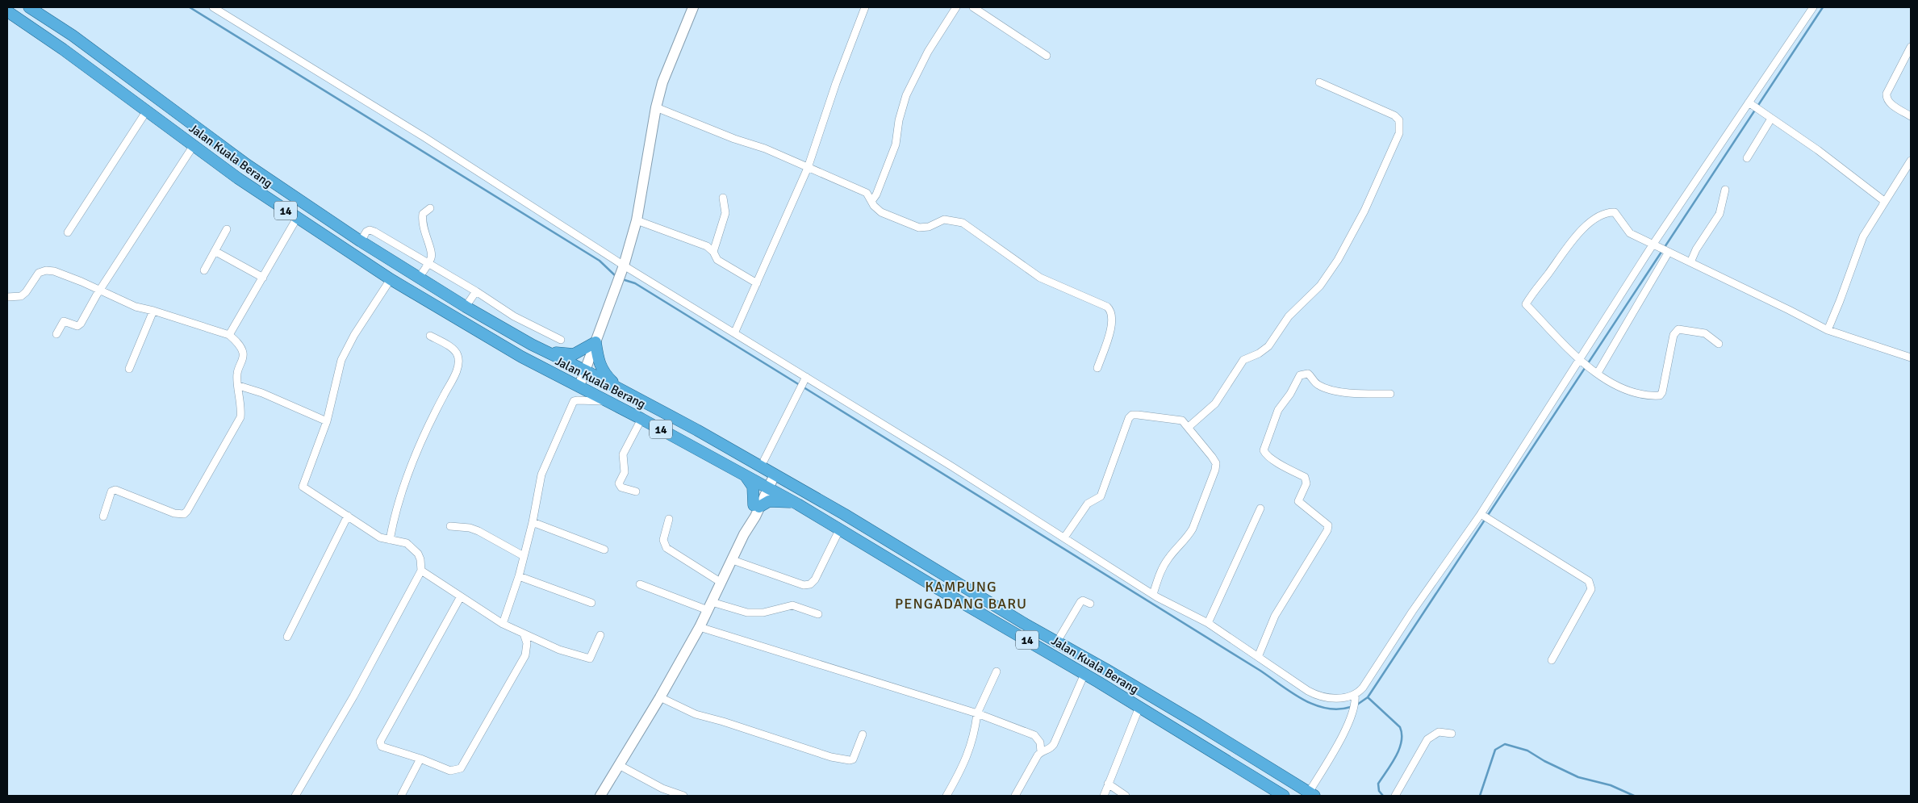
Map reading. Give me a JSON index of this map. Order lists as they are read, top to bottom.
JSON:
{
  "streets": {
    "highway": ["Jalan Kuala Berang", "14"]
  },
  "districts": ["KAMPUNG PENGADANG BARU"]
}
